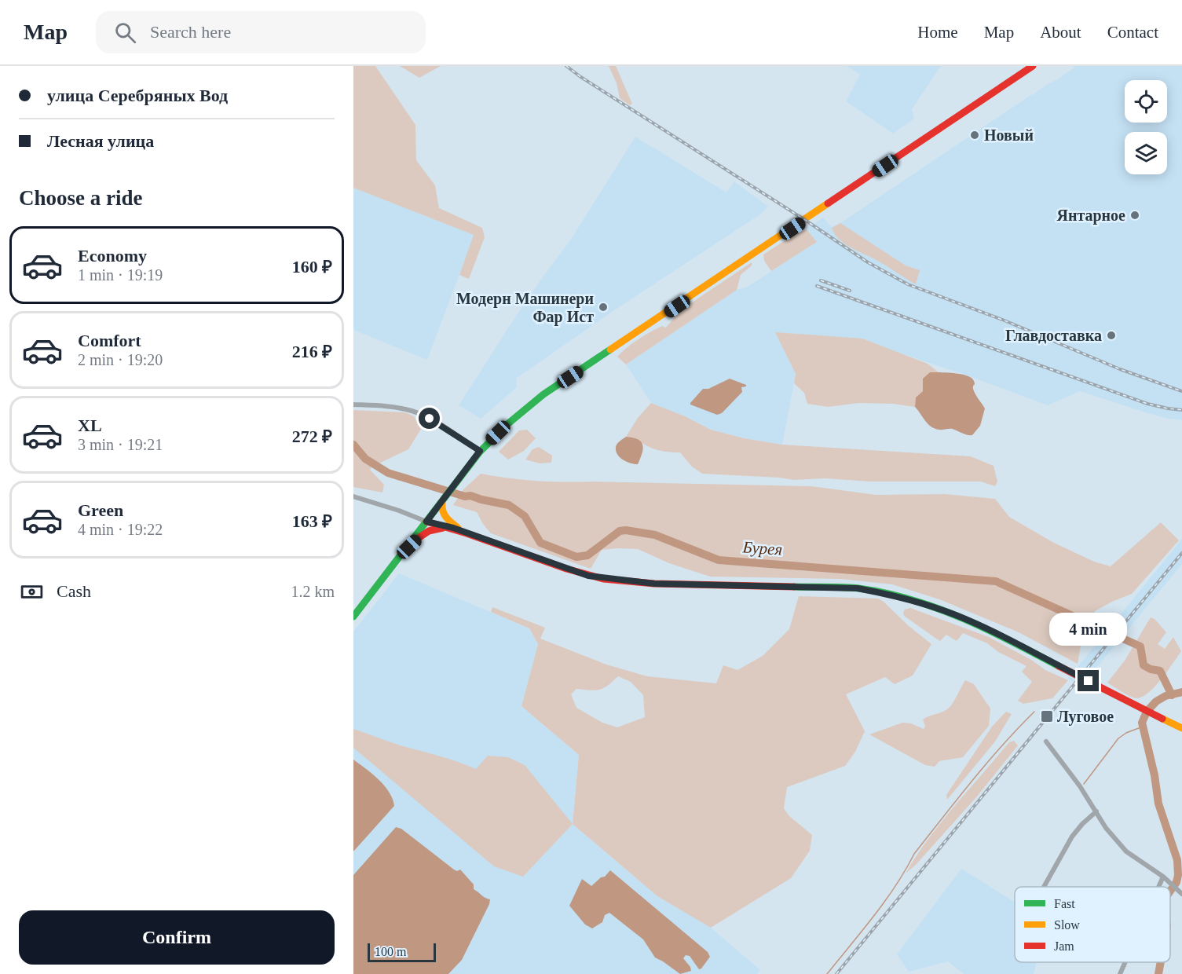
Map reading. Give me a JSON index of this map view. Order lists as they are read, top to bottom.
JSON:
{
  "water": ["Бурея"],
  "places": {
    "other": [
      "Новый",
      "Янтарное",
      "Модерн Машинери Фар Ист",
      "Главдоставка"
    ],
    "transit": ["Луговое"]
  },
  "legend": ["Fast", "Slow", "Jam"],
  "scale_bar": "100 m",
  "page": {
    "header": "Map",
    "search": "Search here",
    "nav": [
      "Home",
      "Map",
      "About",
      "Contact"
    ],
    "banner": ["улица Серебряных Вод", "Лесная улица"],
    "heading": "Choose a ride",
    "list": [
      {
        "name": "Economy",
        "note": "1 min · 19:19",
        "value": "160 ₽"
      },
      {
        "name": "Comfort",
        "note": "2 min · 19:20",
        "value": "216 ₽"
      },
      {
        "name": "XL",
        "note": "3 min · 19:21",
        "value": "272 ₽"
      },
      {
        "name": "Green",
        "note": "4 min · 19:22",
        "value": "163 ₽"
      }
    ],
    "pay": ["Cash", "1.2 km"],
    "bubble": "4 min",
    "buttons": "Confirm",
    "scale": "100 m"
  }
}
